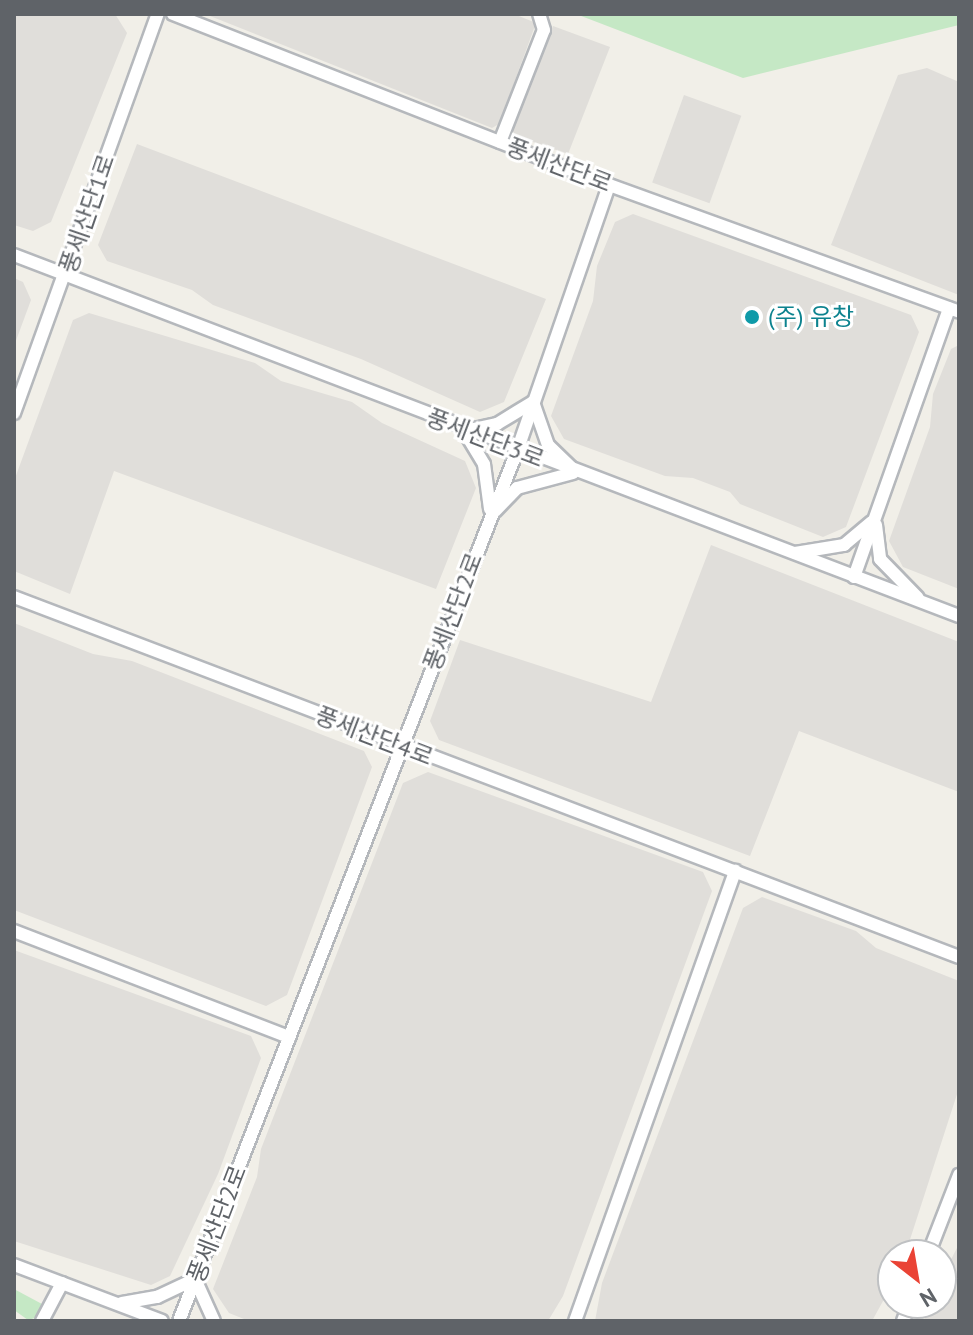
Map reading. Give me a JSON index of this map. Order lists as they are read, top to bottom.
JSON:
{
  "streets": {
    "street": [
      "풍세산단로",
      "풍세산단1로",
      "풍세산단3로",
      "풍세산단2로",
      "풍세산단4로"
    ]
  },
  "crossings": [
    ["풍세산단로", "풍세산단3로"],
    ["풍세산단로", "풍세산단2로"],
    ["풍세산단1로", "풍세산단3로"],
    ["풍세산단3로", "풍세산단2로"],
    ["풍세산단2로", "풍세산단4로"]
  ],
  "places": ["(주) 유창"],
  "north": "bottom right"
}
